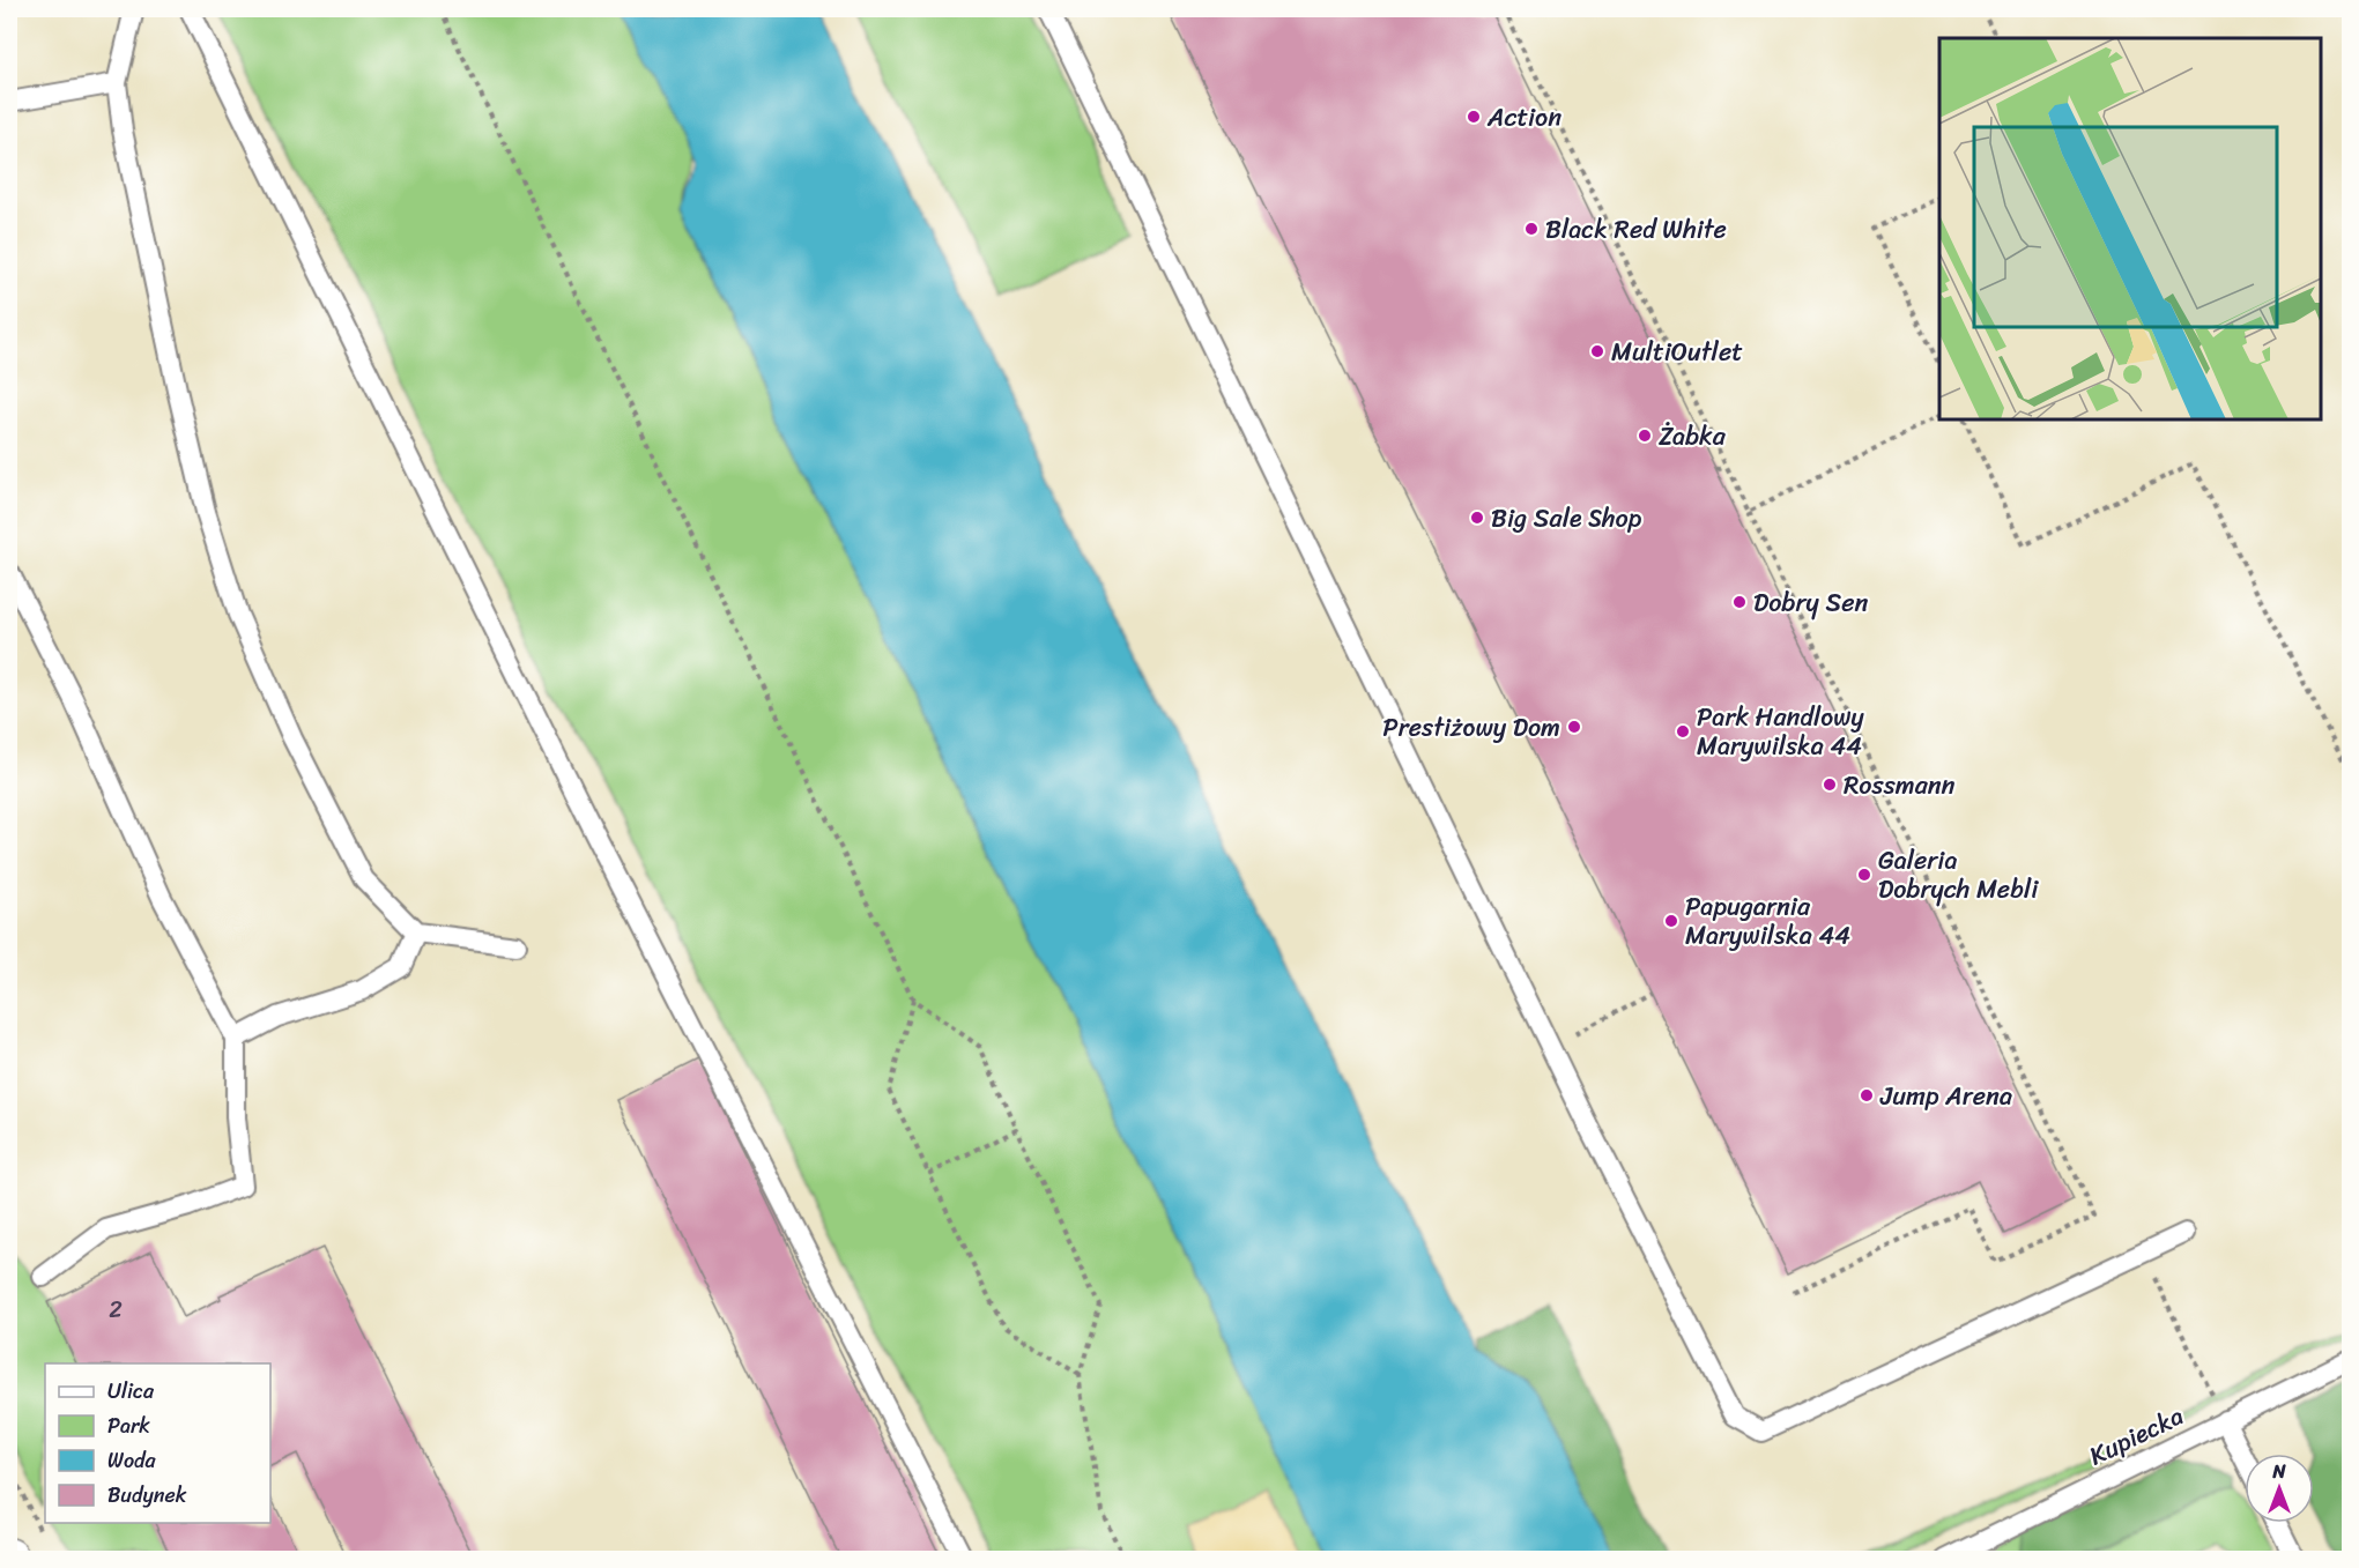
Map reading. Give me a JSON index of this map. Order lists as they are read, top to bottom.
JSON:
{
  "streets": {
    "lane": ["Kupiecka"]
  },
  "places": [
    "Action",
    "Black Red White",
    "MultiOutlet",
    "Żabka",
    "Big Sale Shop",
    "Dobry Sen",
    "Prestiżowy Dom",
    "Park Handlowy Marywilska 44",
    "Rossmann",
    "Galeria Dobrych Mebli",
    "Papugarnia Marywilska 44",
    "Jump Arena"
  ],
  "house_numbers": ["2"],
  "legend": [
    "Ulica",
    "Park",
    "Woda",
    "Budynek"
  ],
  "north": "top"
}
